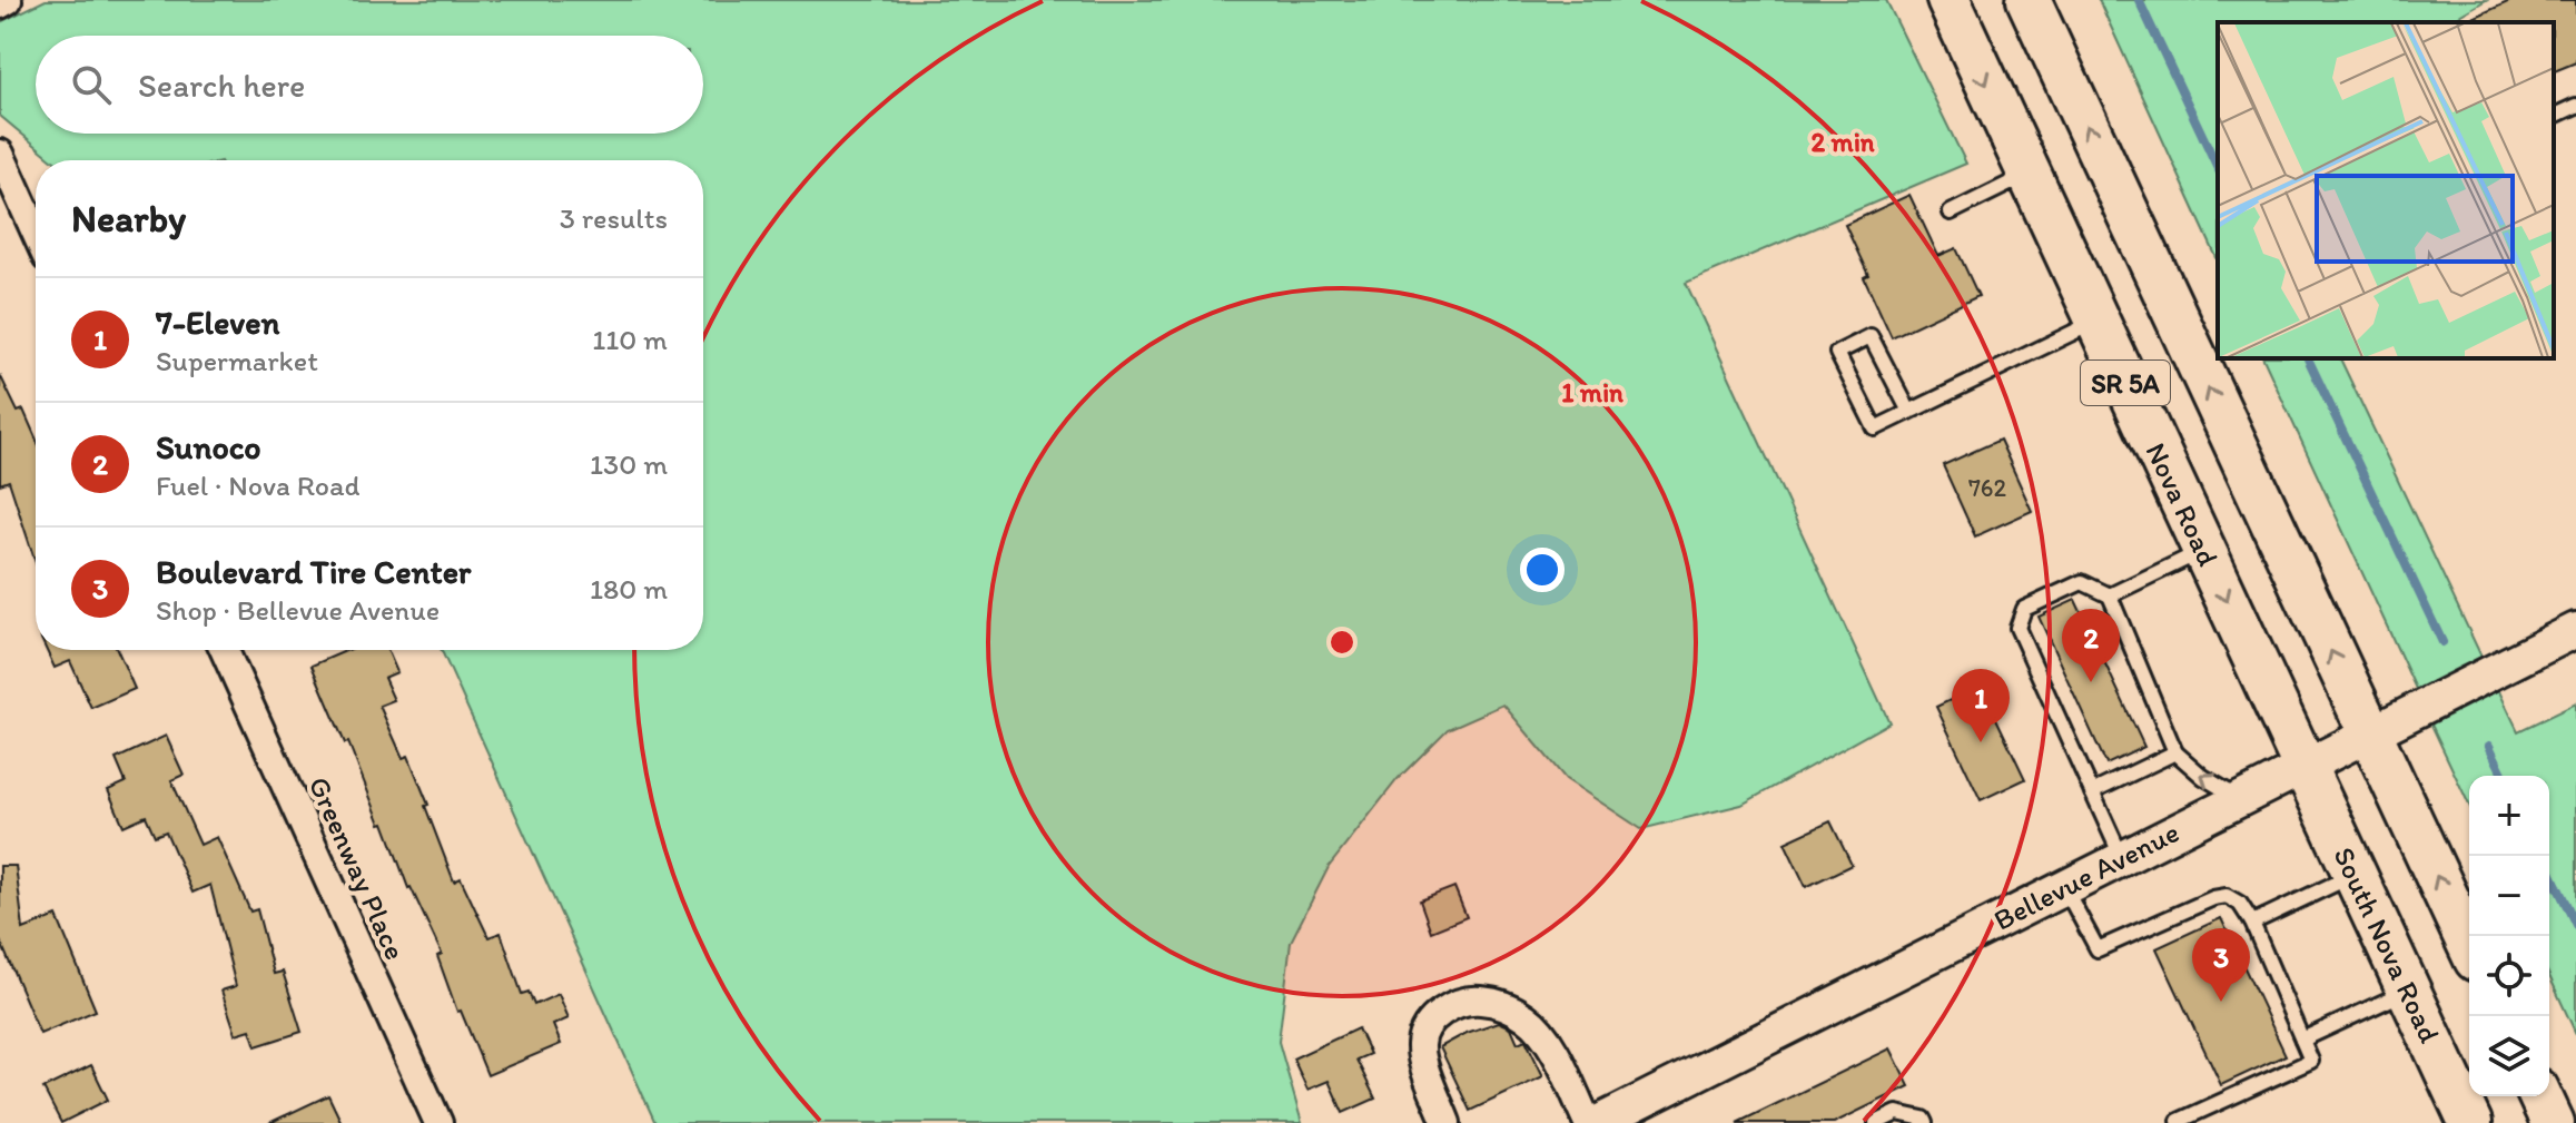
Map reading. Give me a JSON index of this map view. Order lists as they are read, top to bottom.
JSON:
{
  "streets": {
    "main road": ["SR 5A", "Nova Road", "South Nova Road"],
    "street": ["Greenway Place", "Bellevue Avenue"]
  },
  "crossings": [
    ["SR 5A", "Bellevue Avenue"],
    ["Nova Road", "Bellevue Avenue"],
    ["Nova Road", "South Nova Road"],
    ["Bellevue Avenue", "South Nova Road"]
  ],
  "house_numbers": ["762"],
  "page": {
    "search": "Search here",
    "heading": ["Nearby", "3 results"],
    "list": [
      {
        "mark": "1",
        "name": "7-Eleven",
        "note": "Supermarket",
        "value": "110 m"
      },
      {
        "mark": "2",
        "name": "Sunoco",
        "note": "Fuel · Nova Road",
        "value": "130 m"
      },
      {
        "mark": "3",
        "name": "Boulevard Tire Center",
        "note": "Shop · Bellevue Avenue",
        "value": "180 m"
      }
    ],
    "pins": ["2", "1", "3"],
    "map_buttons": ["+", "−"]
  },
  "rings": ["2 min", "1 min"]
}
